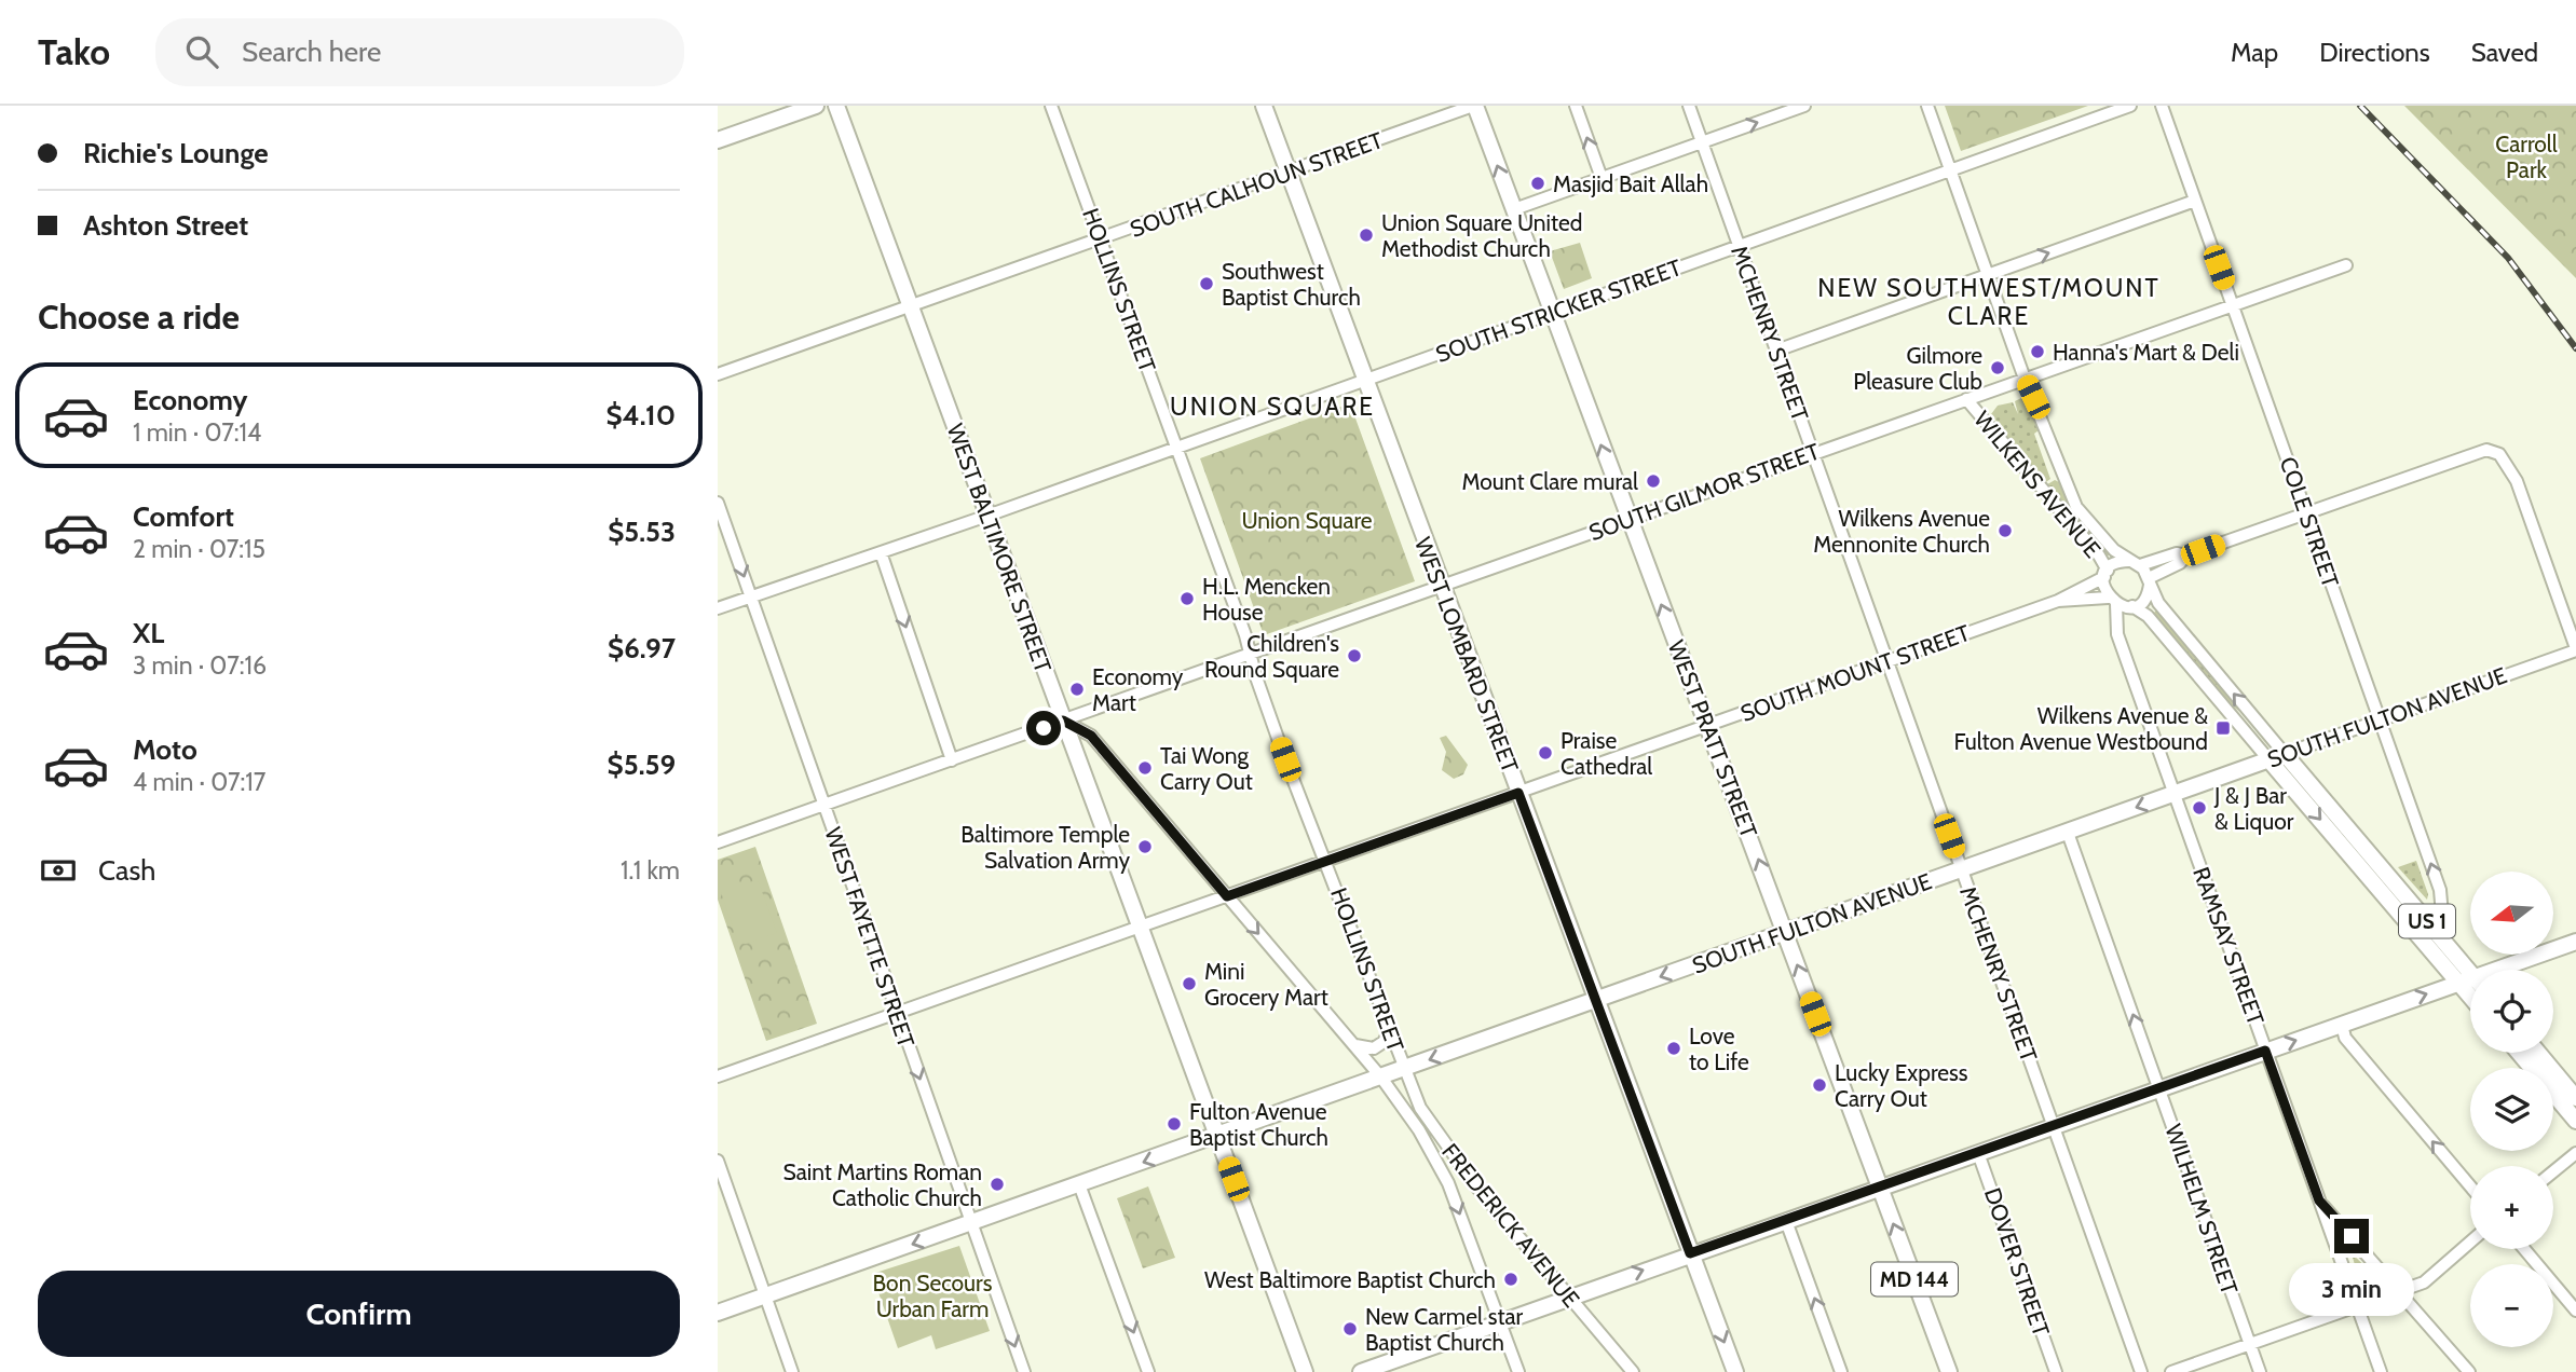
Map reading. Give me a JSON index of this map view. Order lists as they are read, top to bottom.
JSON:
{
  "streets": {
    "main road": [
      "WEST BALTIMORE STREET",
      "WEST LOMBARD STREET",
      "SOUTH FULTON AVENUE",
      "WEST PRATT STREET",
      "US 1",
      "MD 144"
    ],
    "street": [
      "SOUTH CALHOUN STREET",
      "HOLLINS STREET",
      "SOUTH STRICKER STREET",
      "MCHENRY STREET",
      "WILKENS AVENUE",
      "SOUTH GILMOR STREET",
      "COLE STREET",
      "SOUTH MOUNT STREET",
      "WEST FAYETTE STREET",
      "RAMSAY STREET",
      "WILHELM STREET",
      "FREDERICK AVENUE",
      "DOVER STREET"
    ]
  },
  "crossings": [
    ["SOUTH CALHOUN STREET", "HOLLINS STREET"],
    ["SOUTH CALHOUN STREET", "WEST BALTIMORE STREET"],
    ["SOUTH CALHOUN STREET", "WEST LOMBARD STREET"],
    ["SOUTH CALHOUN STREET", "WEST PRATT STREET"],
    ["HOLLINS STREET", "SOUTH STRICKER STREET"],
    ["HOLLINS STREET", "SOUTH GILMOR STREET"],
    ["HOLLINS STREET", "SOUTH MOUNT STREET"],
    ["HOLLINS STREET", "SOUTH FULTON AVENUE"],
    ["HOLLINS STREET", "FREDERICK AVENUE"],
    ["SOUTH STRICKER STREET", "MCHENRY STREET"],
    ["SOUTH STRICKER STREET", "WEST BALTIMORE STREET"],
    ["SOUTH STRICKER STREET", "WEST LOMBARD STREET"],
    ["SOUTH STRICKER STREET", "WEST PRATT STREET"],
    ["SOUTH STRICKER STREET", "WEST FAYETTE STREET"],
    ["MCHENRY STREET", "SOUTH GILMOR STREET"],
    ["MCHENRY STREET", "SOUTH MOUNT STREET"],
    ["MCHENRY STREET", "SOUTH FULTON AVENUE"],
    ["WILKENS AVENUE", "SOUTH GILMOR STREET"],
    ["WILKENS AVENUE", "SOUTH MOUNT STREET"],
    ["WILKENS AVENUE", "RAMSAY STREET"],
    ["SOUTH GILMOR STREET", "COLE STREET"],
    ["SOUTH GILMOR STREET", "WEST BALTIMORE STREET"],
    ["SOUTH GILMOR STREET", "WEST LOMBARD STREET"],
    ["SOUTH GILMOR STREET", "WEST PRATT STREET"],
    ["SOUTH GILMOR STREET", "WEST FAYETTE STREET"],
    ["COLE STREET", "SOUTH FULTON AVENUE"],
    ["COLE STREET", "US 1"],
    ["WEST BALTIMORE STREET", "SOUTH MOUNT STREET"],
    ["WEST BALTIMORE STREET", "SOUTH FULTON AVENUE"],
    ["WEST LOMBARD STREET", "SOUTH MOUNT STREET"],
    ["WEST LOMBARD STREET", "SOUTH FULTON AVENUE"],
    ["SOUTH MOUNT STREET", "WEST PRATT STREET"],
    ["SOUTH MOUNT STREET", "WEST FAYETTE STREET"],
    ["SOUTH MOUNT STREET", "RAMSAY STREET"],
    ["SOUTH FULTON AVENUE", "WEST PRATT STREET"],
    ["SOUTH FULTON AVENUE", "US 1"],
    ["SOUTH FULTON AVENUE", "WEST FAYETTE STREET"],
    ["SOUTH FULTON AVENUE", "RAMSAY STREET"],
    ["SOUTH FULTON AVENUE", "WILHELM STREET"],
    ["SOUTH FULTON AVENUE", "FREDERICK AVENUE"]
  ],
  "one_way": [
    "SOUTH FULTON AVENUE",
    "WEST PRATT STREET",
    "WEST FAYETTE STREET",
    "WILHELM STREET"
  ],
  "districts": ["NEW SOUTHWEST/MOUNT CLARE", "UNION SQUARE"],
  "parks": ["Carroll Park", "Union Square", "Bon Secours Urban Farm"],
  "places": {
    "other": [
      "Masjid Bait Allah",
      "Union Square United Methodist Church",
      "Southwest Baptist Church",
      "Hanna's Mart & Deli",
      "Gilmore Pleasure Club",
      "Mount Clare mural",
      "Wilkens Avenue Mennonite Church",
      "H.L. Mencken House",
      "Children's Round Square",
      "Economy Mart",
      "Praise Cathedral",
      "Tai Wong Carry Out",
      "J & J Bar & Liquor",
      "Baltimore Temple Salvation Army",
      "Mini Grocery Mart",
      "Love to Life",
      "Lucky Express Carry Out",
      "Fulton Avenue Baptist Church",
      "Saint Martins Roman Catholic Church",
      "West Baltimore Baptist Church",
      "New Carmel star Baptist Church"
    ],
    "transit": ["Wilkens Avenue & Fulton Avenue Westbound"]
  },
  "north": "left",
  "page": {
    "header": "Tako",
    "search": "Search here",
    "nav": ["Map", "Directions", "Saved"],
    "banner": ["Richie's Lounge", "Ashton Street"],
    "heading": "Choose a ride",
    "list": [
      {
        "name": "Economy",
        "note": "1 min · 07:14",
        "value": "$4.10"
      },
      {
        "name": "Comfort",
        "note": "2 min · 07:15",
        "value": "$5.53"
      },
      {
        "name": "XL",
        "note": "3 min · 07:16",
        "value": "$6.97"
      },
      {
        "name": "Moto",
        "note": "4 min · 07:17",
        "value": "$5.59"
      }
    ],
    "pay": ["Cash", "1.1 km"],
    "map_buttons": ["+", "−"],
    "buttons": "Confirm",
    "bubble": "3 min"
  }
}
